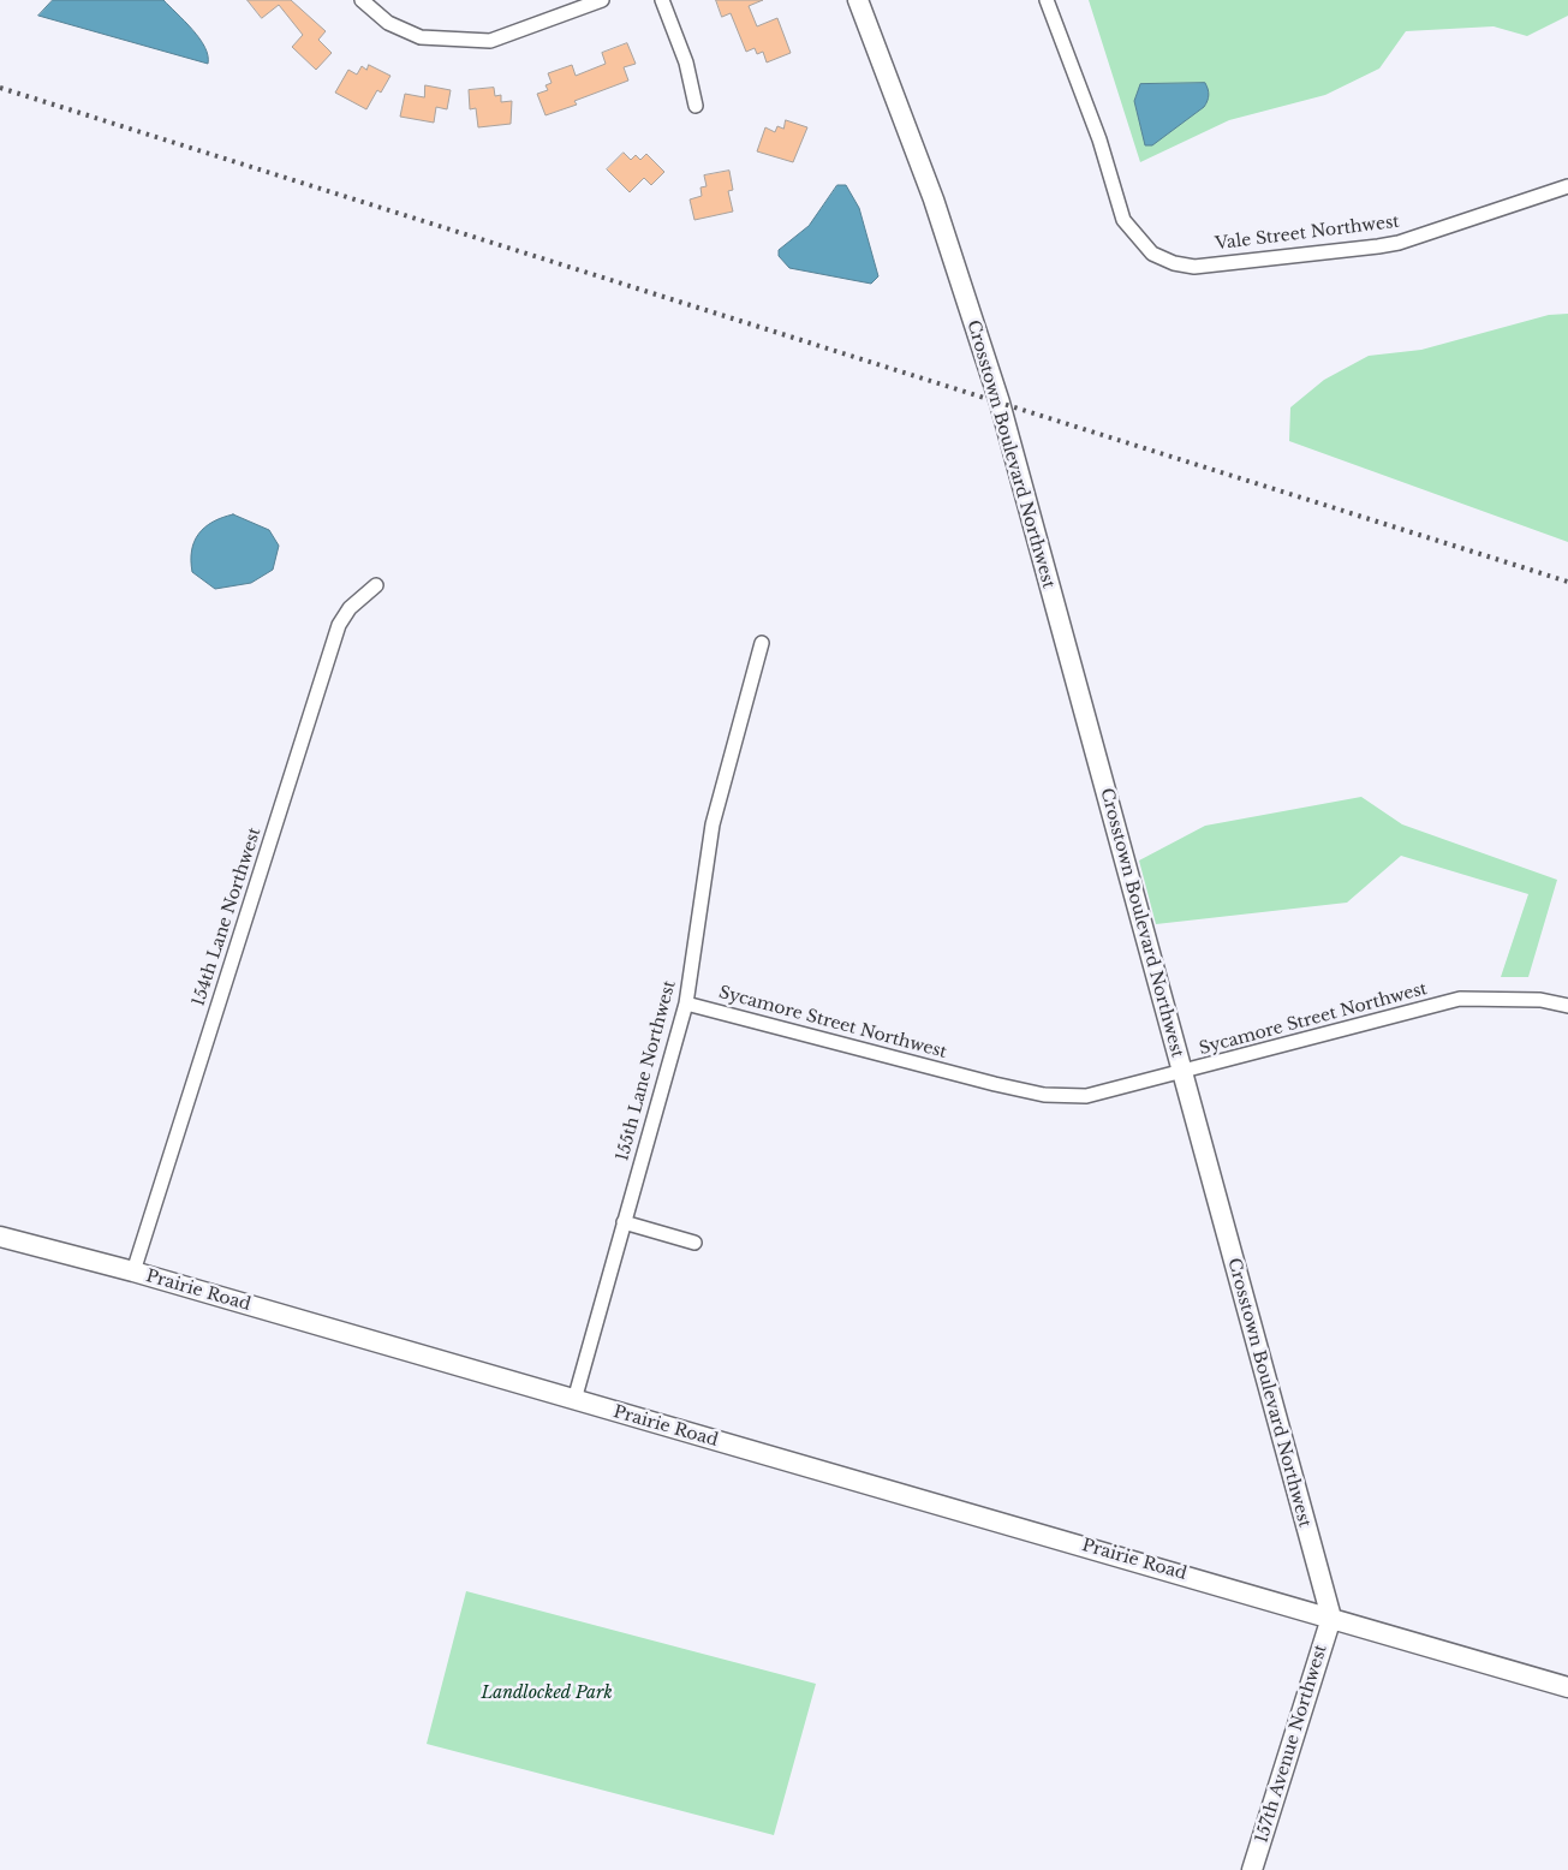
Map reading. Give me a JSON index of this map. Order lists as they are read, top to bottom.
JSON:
{
  "streets": {
    "street": [
      "Vale Street Northwest",
      "Crosstown Boulevard Northwest",
      "154th Lane Northwest",
      "Sycamore Street Northwest",
      "155th Lane Northwest",
      "Prairie Road",
      "157th Avenue Northwest"
    ]
  },
  "crossings": [
    ["Crosstown Boulevard Northwest", "Sycamore Street Northwest"],
    ["Crosstown Boulevard Northwest", "Prairie Road"],
    ["Crosstown Boulevard Northwest", "157th Avenue Northwest"],
    ["154th Lane Northwest", "Prairie Road"],
    ["Sycamore Street Northwest", "155th Lane Northwest"],
    ["155th Lane Northwest", "Prairie Road"],
    ["Prairie Road", "157th Avenue Northwest"]
  ],
  "parks": ["Landlocked Park"]
}
